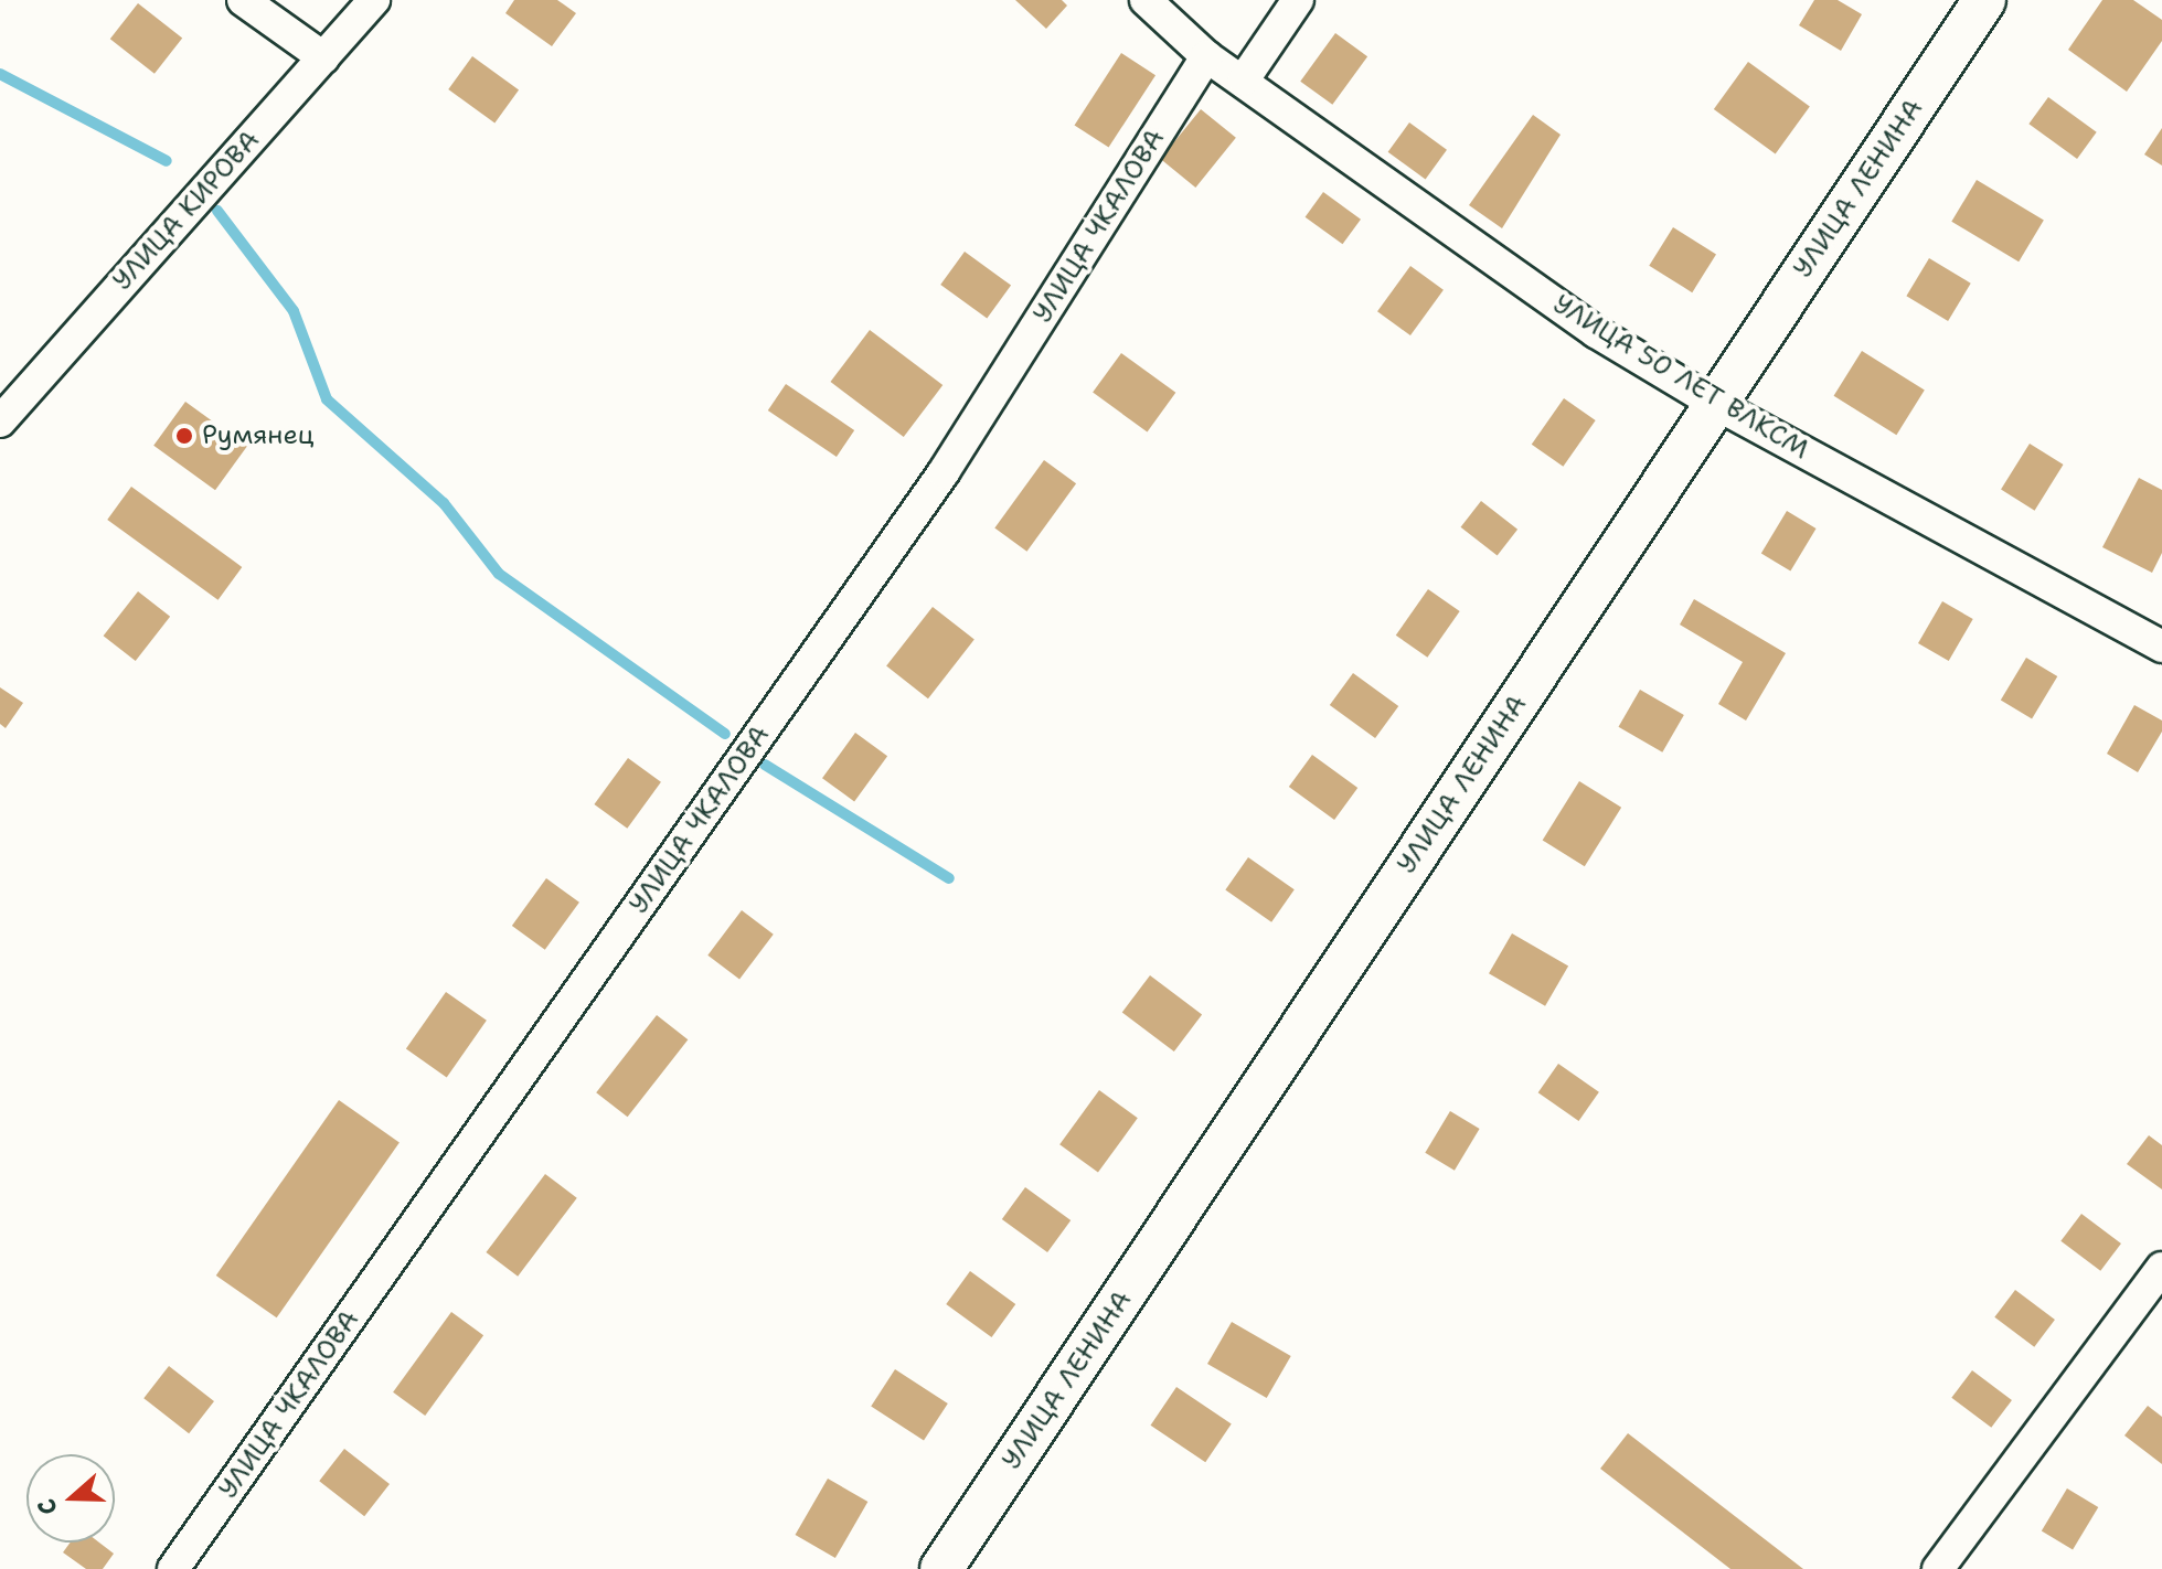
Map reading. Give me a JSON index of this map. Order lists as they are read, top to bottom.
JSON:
{
  "streets": {
    "main road": ["УЛИЦА ЛЕНИНА"],
    "street": ["УЛИЦА КИРОВА", "УЛИЦА ЧКАЛОВА", "УЛИЦА 50 ЛЕТ ВЛКСМ"]
  },
  "crossings": [
    ["УЛИЦА ЛЕНИНА", "УЛИЦА 50 ЛЕТ ВЛКСМ"],
    ["УЛИЦА ЧКАЛОВА", "УЛИЦА 50 ЛЕТ ВЛКСМ"]
  ],
  "places": ["Румянец"],
  "north": "left"
}
